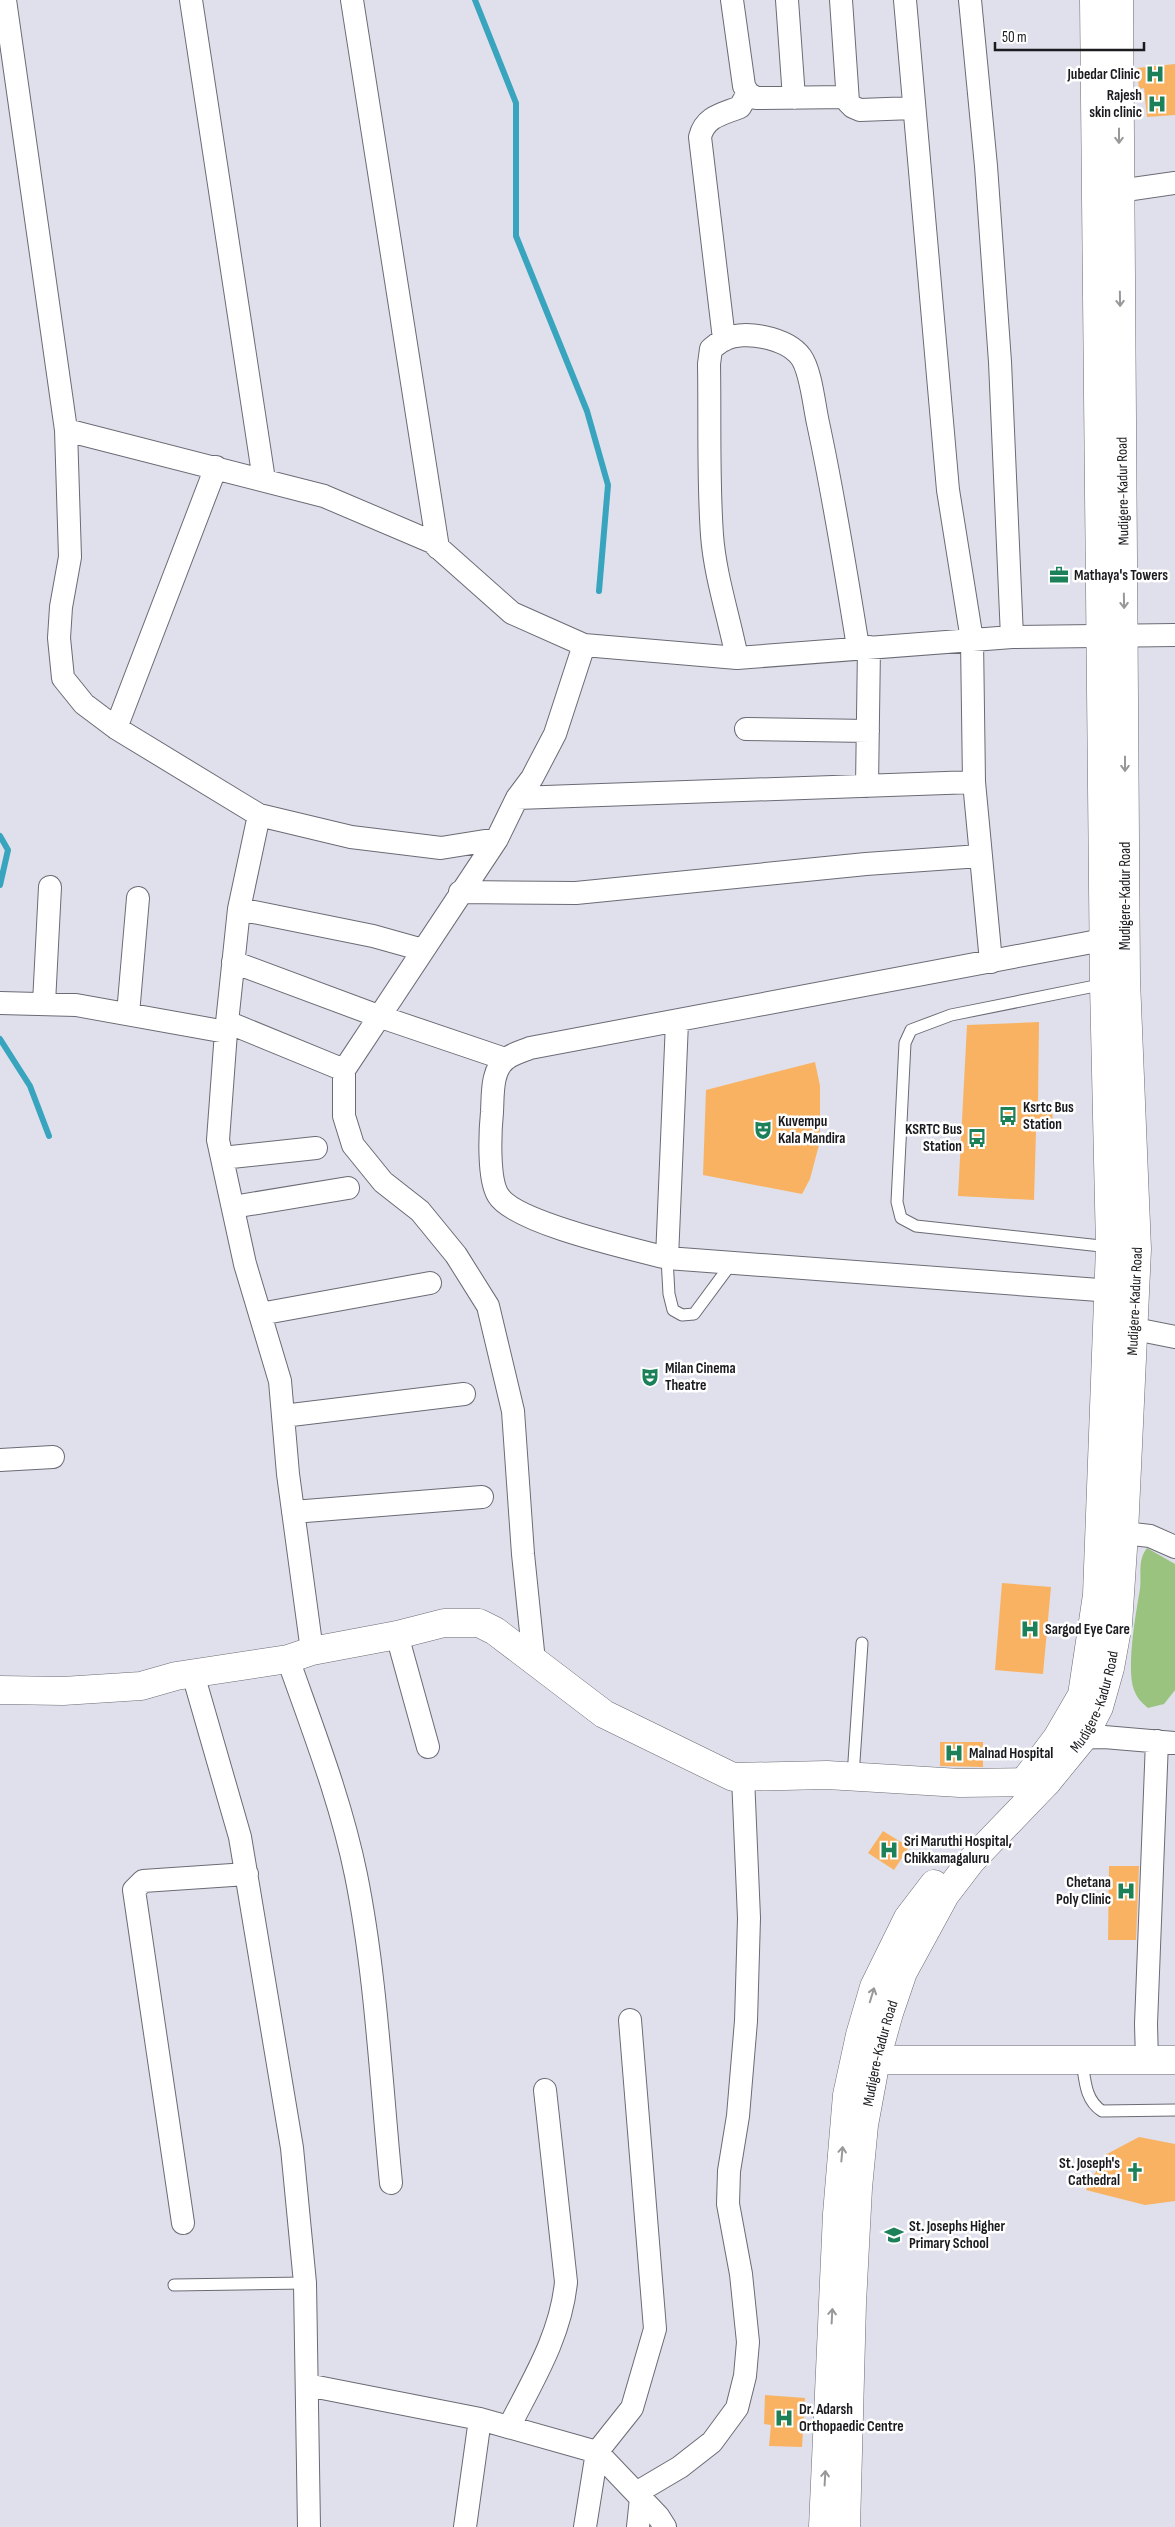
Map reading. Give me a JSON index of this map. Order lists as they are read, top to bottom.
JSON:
{
  "streets": {
    "main road": ["Mudigere-Kadur Road"]
  },
  "places": {
    "hospital": [
      "Jubedar Clinic",
      "Rajesh skin clinic",
      "Sargod Eye Care",
      "Malnad Hospital",
      "Sri Maruthi Hospital, Chikkamagaluru",
      "Chetana Poly Clinic",
      "Dr. Adarsh Orthopaedic Centre"
    ],
    "office": ["Mathaya's Towers"],
    "bus stop": ["Ksrtc Bus Station", "KSRTC Bus Station"],
    "theatre": ["Kuvempu Kala Mandira", "Milan Cinema Theatre"],
    "church": ["St. Joseph's Cathedral"],
    "school or university": ["St. Josephs Higher Primary School"]
  },
  "scale_bar": "50 m"
}
